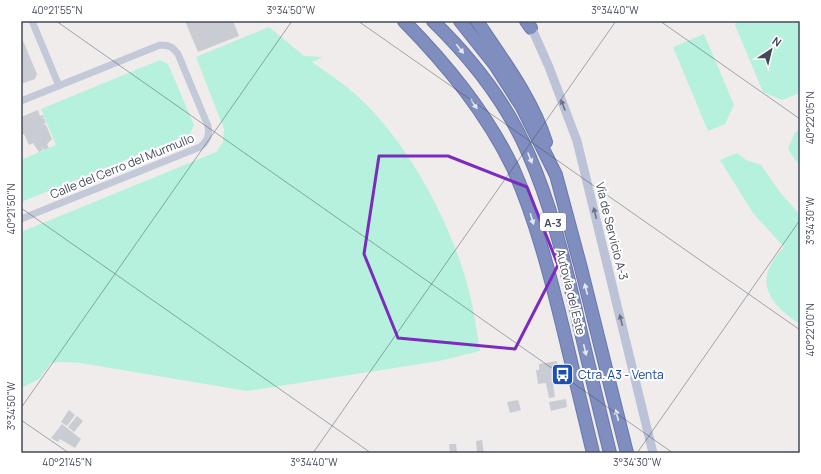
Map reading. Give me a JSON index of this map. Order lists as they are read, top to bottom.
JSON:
{
  "streets": {
    "highway": ["A-3", "Autovía del Este"],
    "main road": ["Vía de Servicio A-3"],
    "street": ["Calle del Cerro del Murmullo"]
  },
  "one_way": ["Vía de Servicio A-3"],
  "places": {
    "bus stop": ["Ctra. A3 - Venta"]
  },
  "north": "top right",
  "coordinates": [
    "40°21'55\"N",
    "3°34'50\"W",
    "3°34'40\"W",
    "40°22'05\"N",
    "40°21'50\"N",
    "3°34'30\"W",
    "40°22'00\"N",
    "40°21'45\"N"
  ]
}
